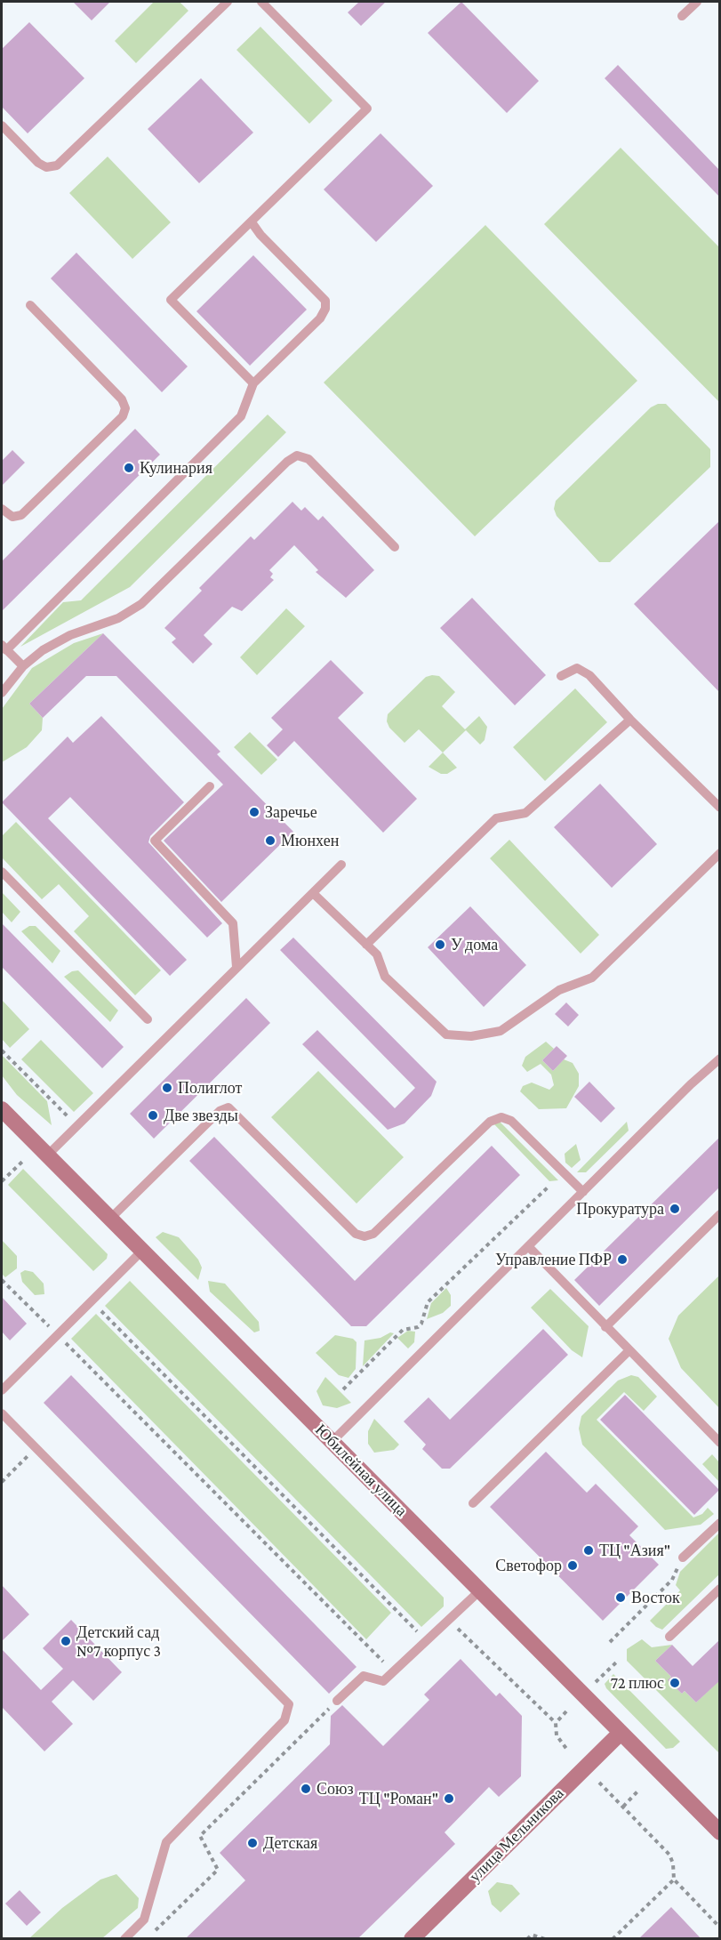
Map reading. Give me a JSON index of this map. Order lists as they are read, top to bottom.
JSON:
{
  "streets": {
    "main road": ["Юбилейная улица", "улица Мельникова"]
  },
  "crossings": [
    ["Юбилейная улица", "улица Мельникова"]
  ],
  "places": [
    "Кулинария",
    "Заречье",
    "Мюнхен",
    "У дома",
    "Полиглот",
    "Две звезды",
    "Прокуратура",
    "Управление ПФР",
    "ТЦ \"Азия\"",
    "Светофор",
    "Восток",
    "Детский сад №7 корпус 3",
    "72 плюс",
    "Союз",
    "ТЦ \"Роман\"",
    "Детская"
  ]
}
